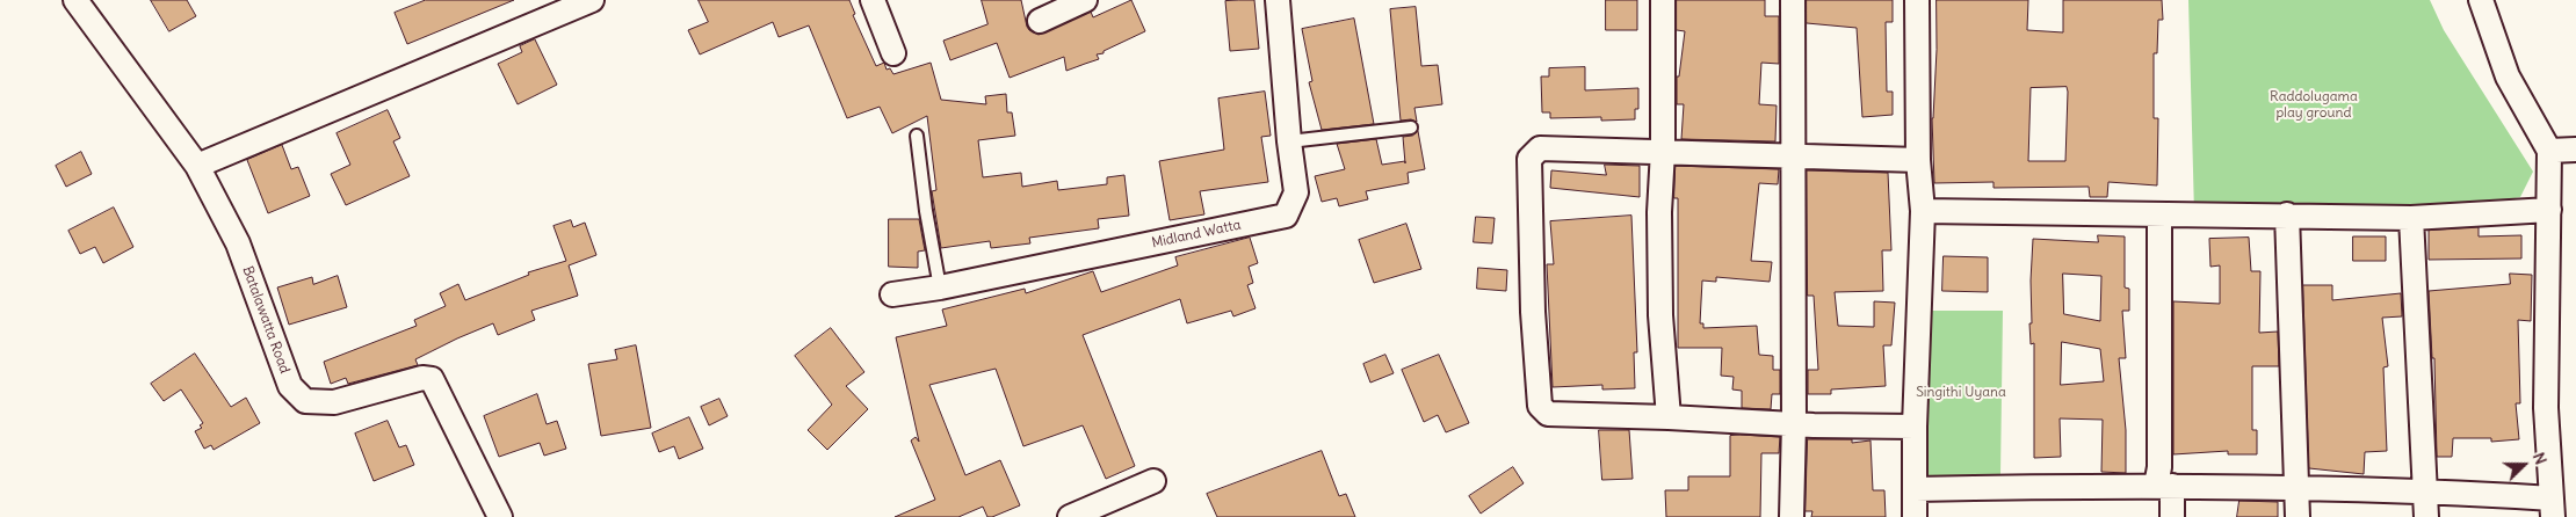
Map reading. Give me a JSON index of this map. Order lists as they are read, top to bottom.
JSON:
{
  "streets": {
    "street": ["Midland Watta", "Batalawatta Road"]
  },
  "parks": ["Raddolugama play ground", "Singithi Uyana"],
  "north": "right"
}
